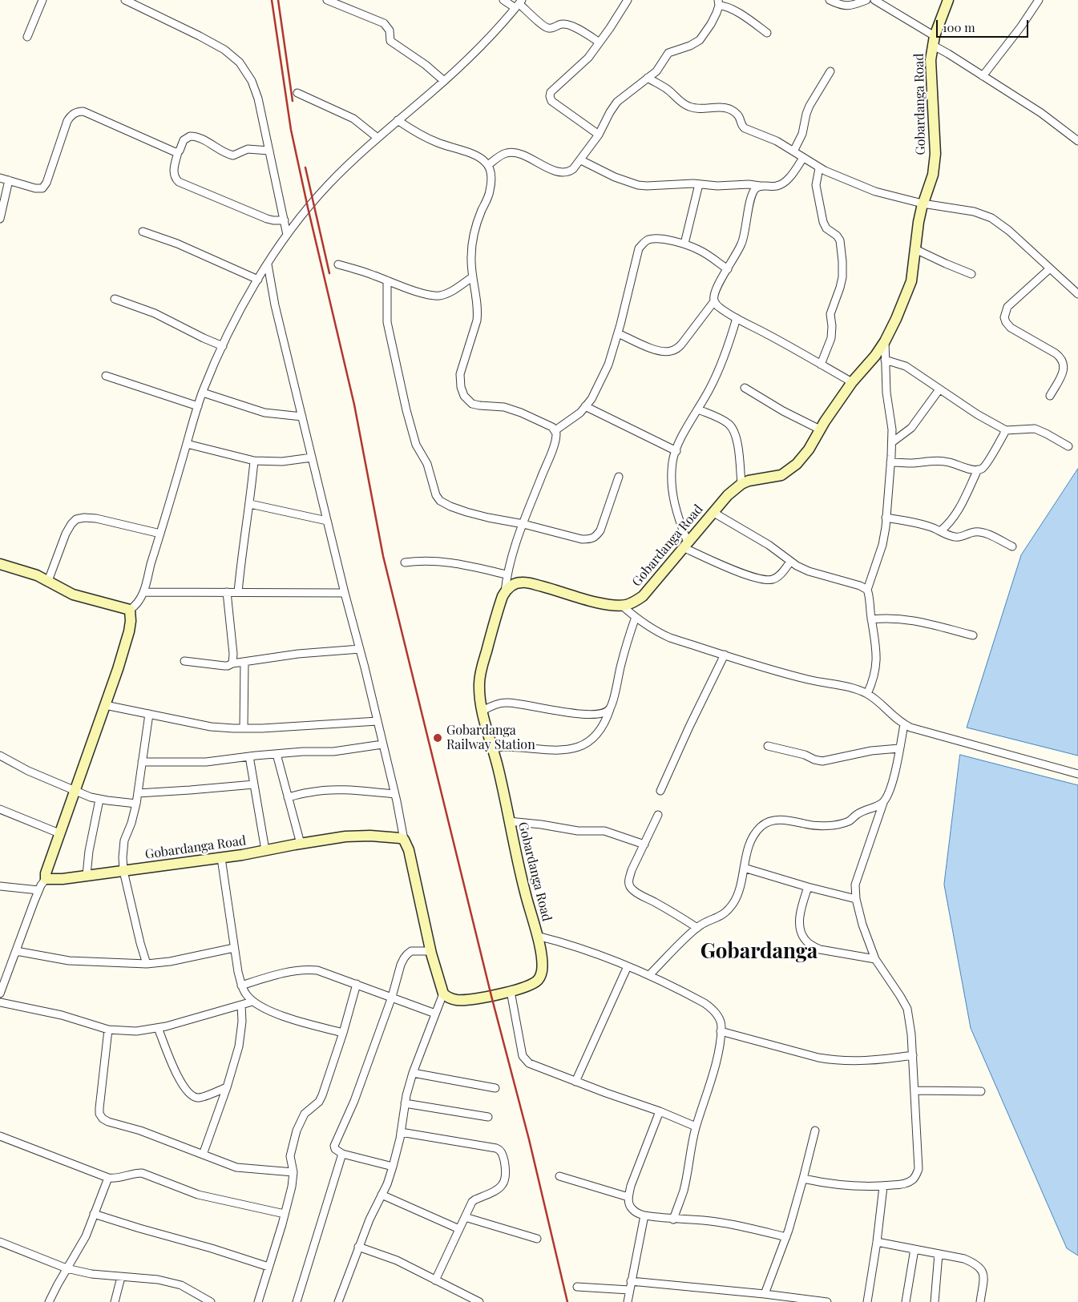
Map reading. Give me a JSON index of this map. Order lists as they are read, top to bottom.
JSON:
{
  "streets": {
    "main road": ["Gobardanga Road"]
  },
  "districts": ["Gobardanga"],
  "places": ["Gobardanga Railway Station"],
  "scale_bar": "100 m"
}
